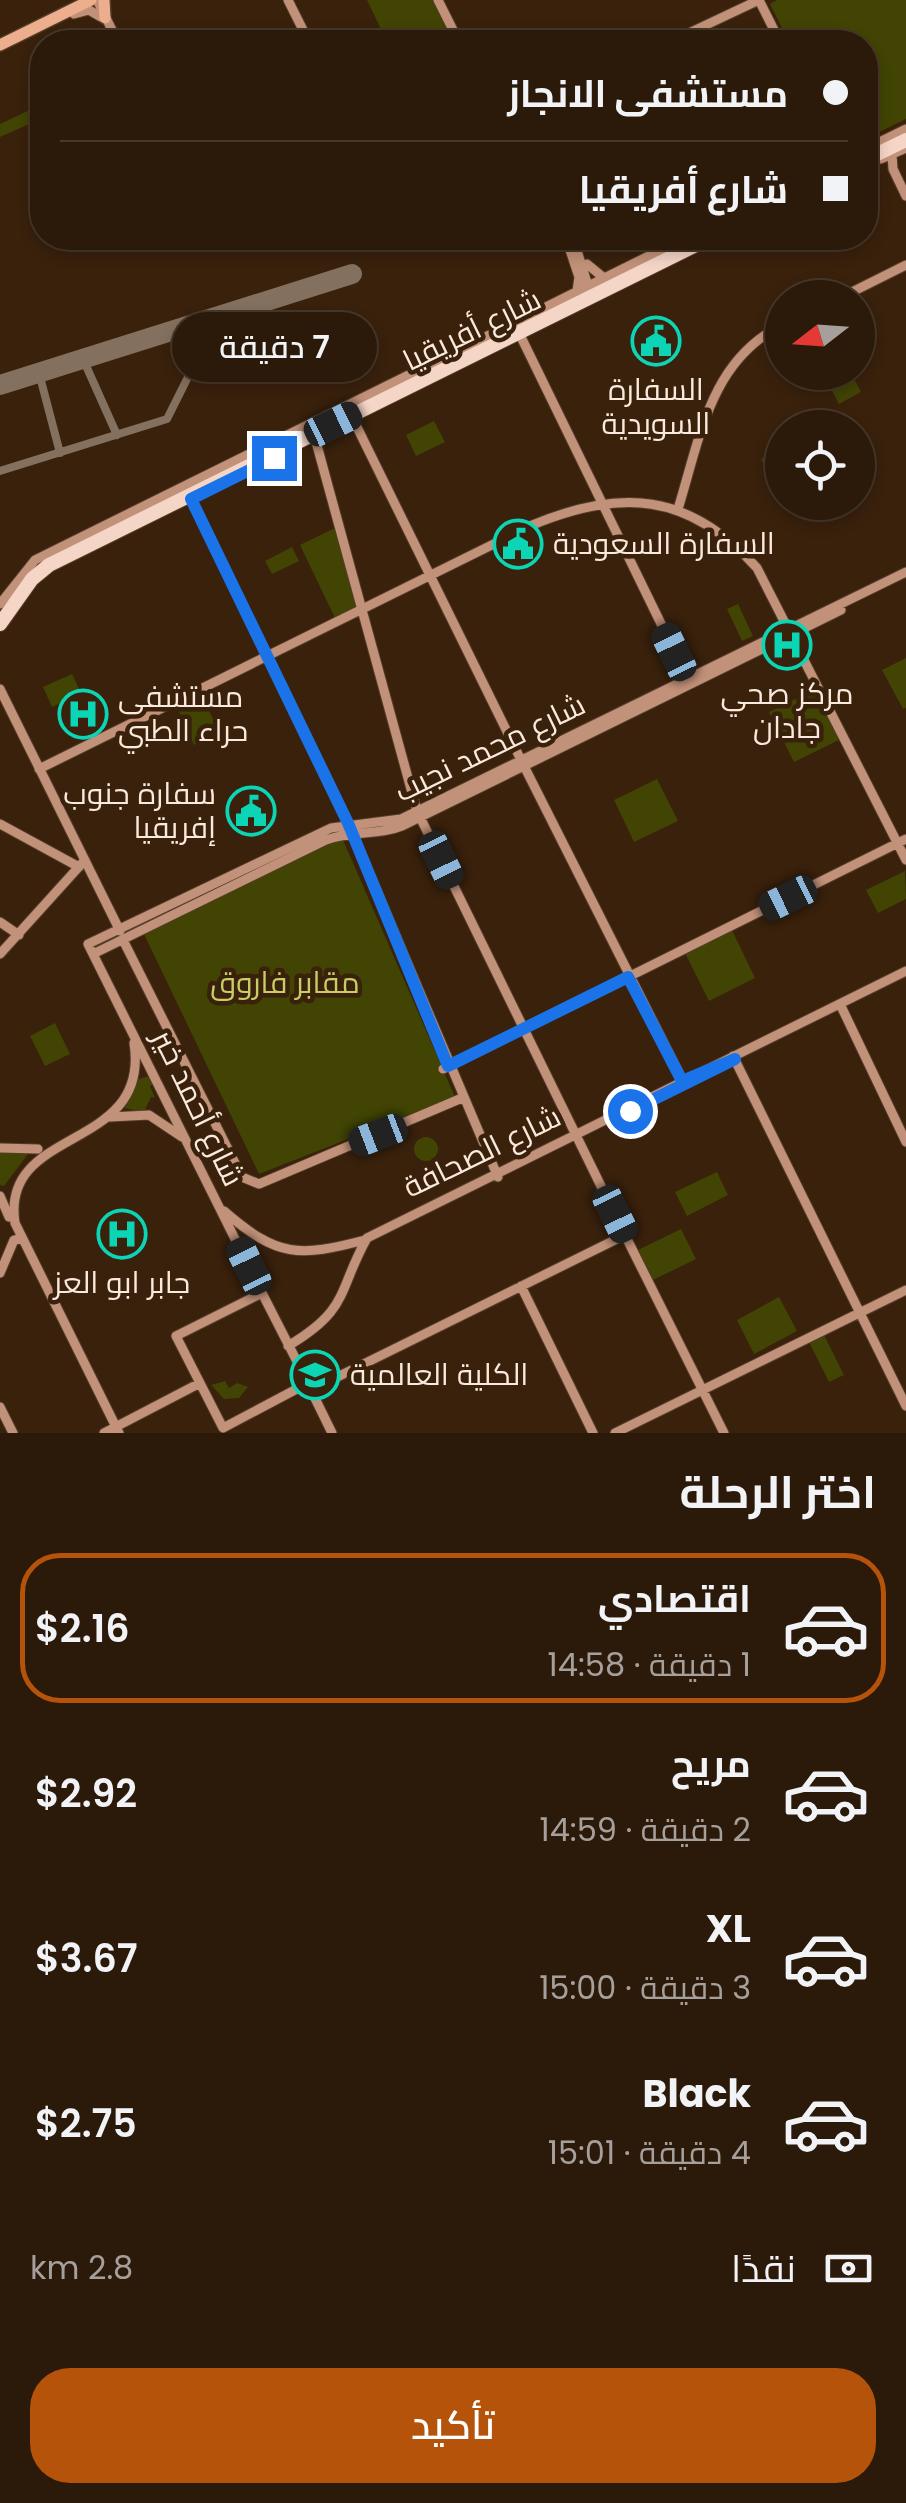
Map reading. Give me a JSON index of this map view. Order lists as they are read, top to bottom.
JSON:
{
  "streets": {
    "highway": ["شارع أفريقيا"],
    "street": ["شارع محمد نجيب", "شارع أحمد خير", "شارع الصحافة"]
  },
  "crossings": [
    ["شارع محمد نجيب", "شارع أحمد خير"],
    ["شارع أحمد خير", "شارع الصحافة"]
  ],
  "parks": ["مقابر فاروق"],
  "places": {
    "public building": ["السفارة السويدية", "السفارة السعودية", "سفارة جنوب إفريقيا"],
    "hospital": ["مركز صحي جادان", "مستشفى حراء الطبي", "جابر ابو العز"],
    "school or university": ["الكلية العالمية"]
  },
  "north": "left",
  "page": {
    "banner": ["مستشفى الانجاز", "شارع أفريقيا"],
    "bubble": "7 دقيقة",
    "heading": "اختر الرحلة",
    "list": [
      {
        "name": "اقتصادي",
        "note": "1 دقيقة · 14:58",
        "value": "$2.16"
      },
      {
        "name": "مريح",
        "note": "2 دقيقة · 14:59",
        "value": "$2.92"
      },
      {
        "name": "XL",
        "note": "3 دقيقة · 15:00",
        "value": "$3.67"
      },
      {
        "name": "Black",
        "note": "4 دقيقة · 15:01",
        "value": "$2.75"
      }
    ],
    "pay": ["نقدًا", "2.8 km"],
    "buttons": "تأكيد"
  }
}
